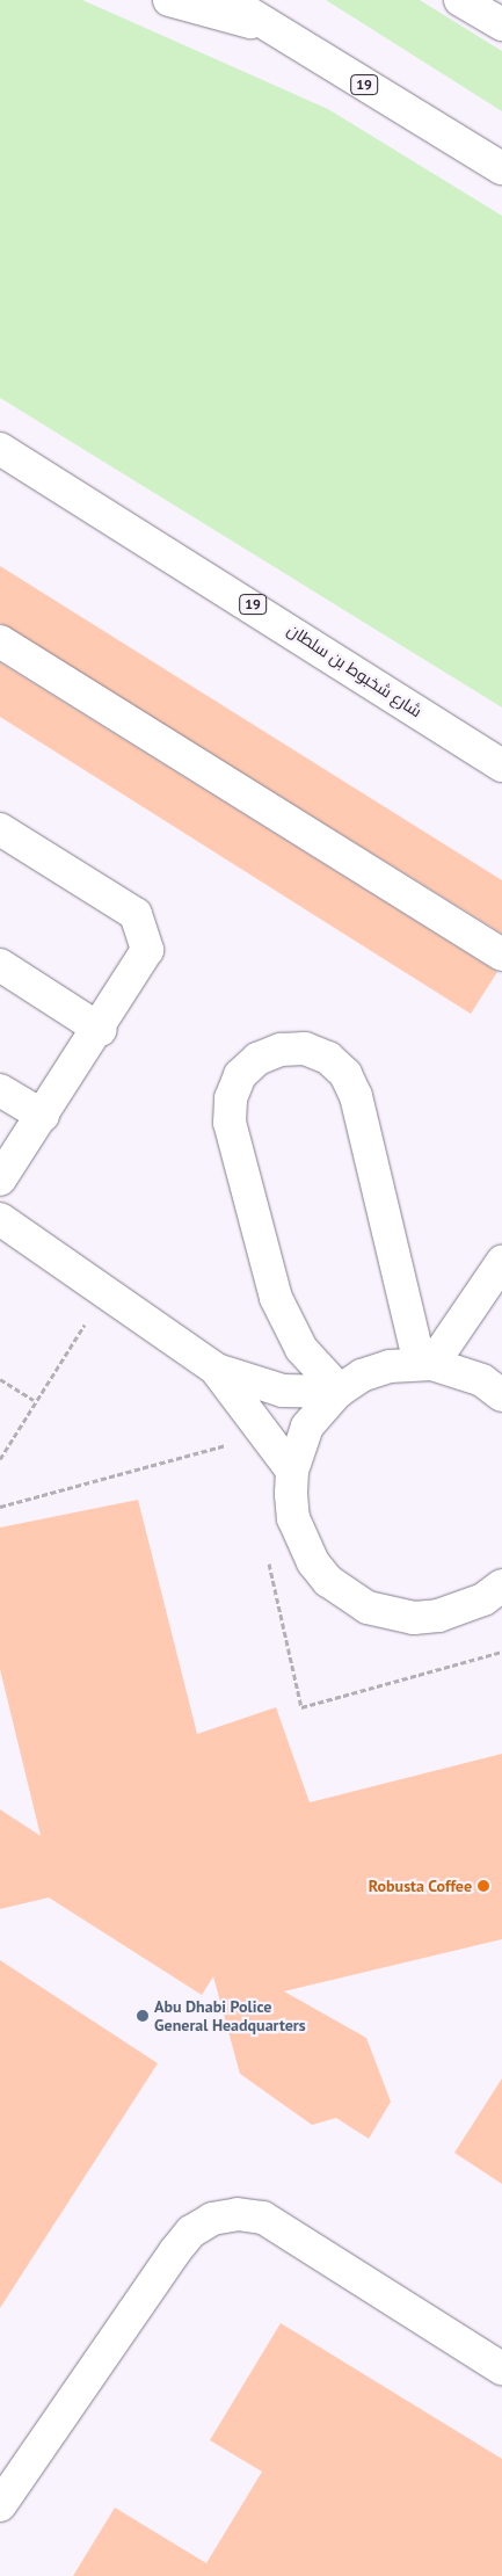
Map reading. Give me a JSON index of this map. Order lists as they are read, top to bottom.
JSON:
{
  "streets": {
    "main road": ["19", "شارع شخبوط بن سلطان"]
  },
  "places": ["Robusta Coffee", "Abu Dhabi Police General Headquarters"]
}
